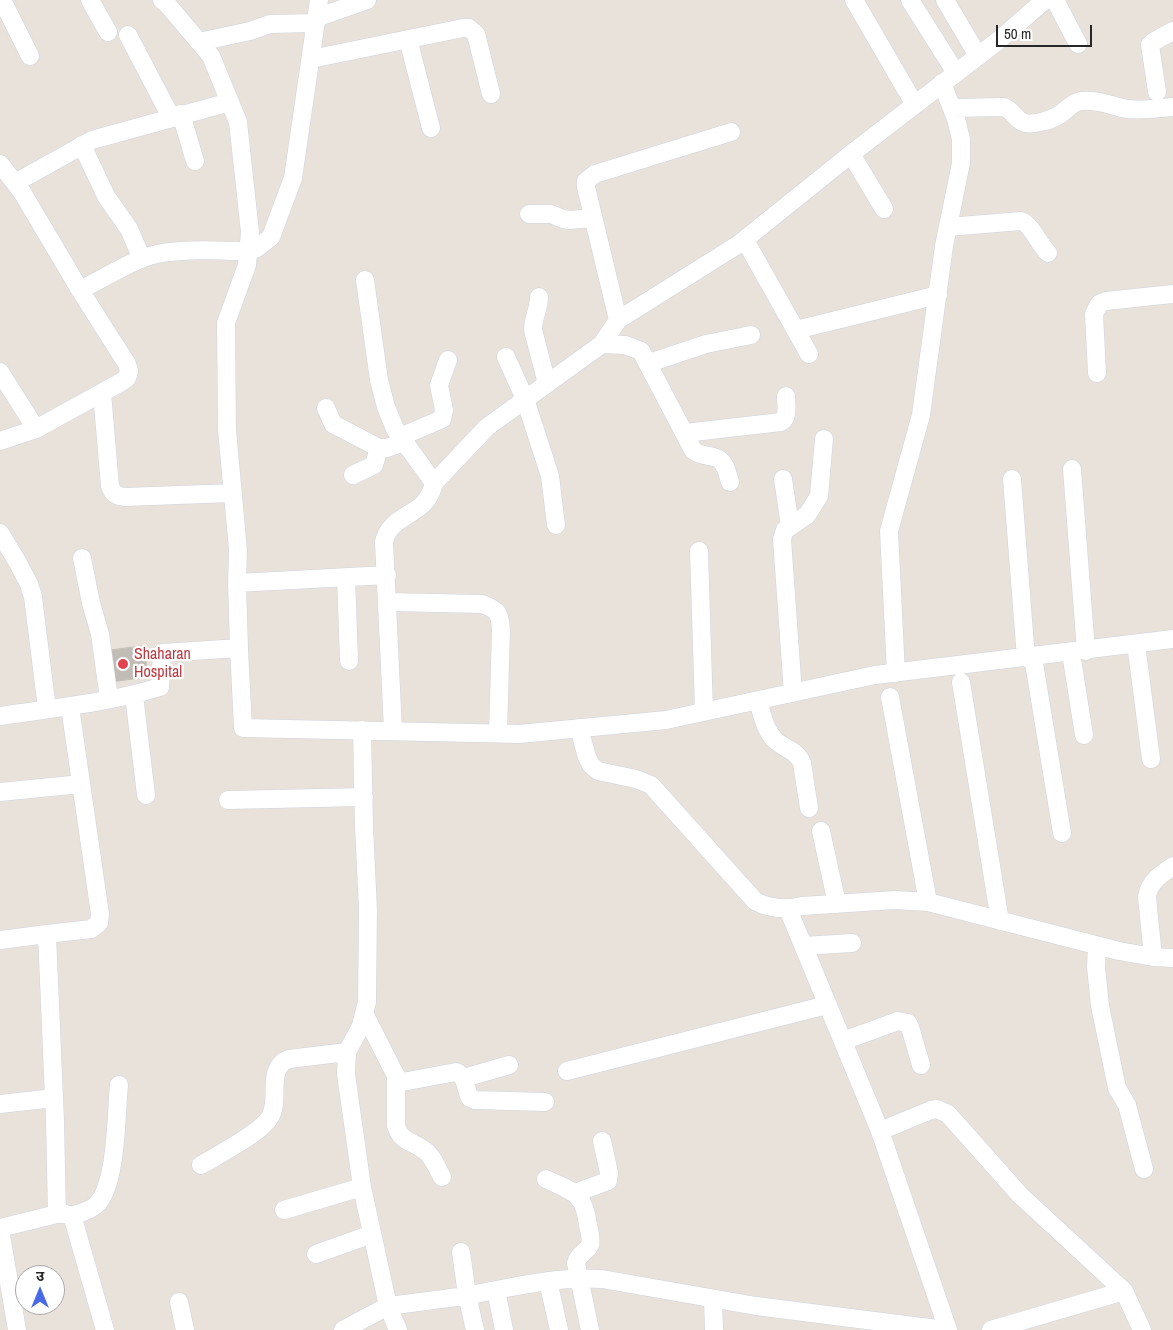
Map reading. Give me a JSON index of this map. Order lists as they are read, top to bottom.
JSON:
{
  "places": ["Shaharan Hospital"],
  "scale_bar": "50 m",
  "north": "top"
}
